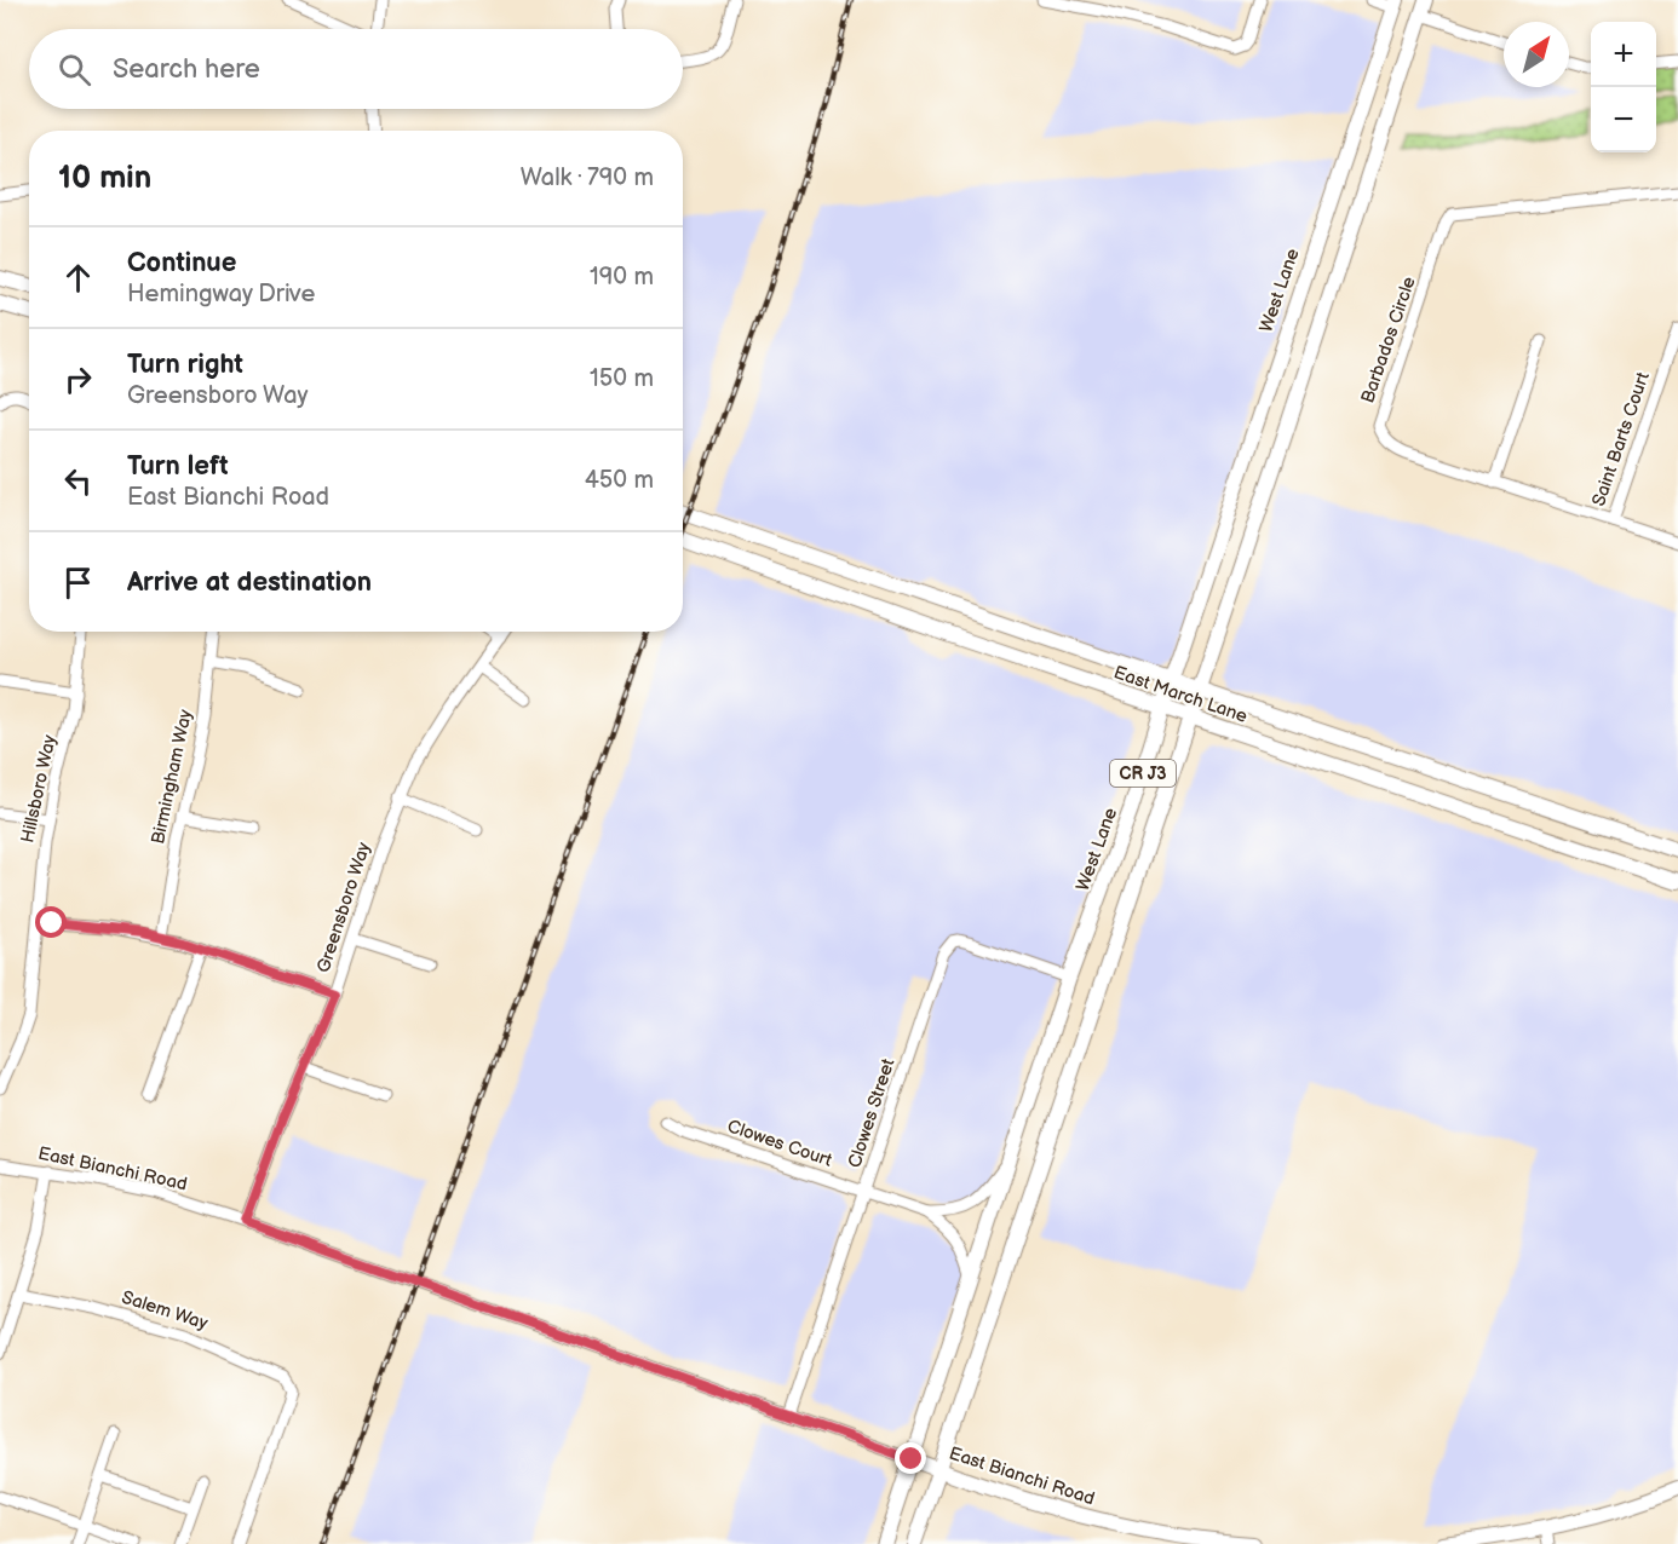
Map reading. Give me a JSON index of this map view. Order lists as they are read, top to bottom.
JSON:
{
  "streets": {
    "main road": [
      "West Lane",
      "East March Lane",
      "CR J3",
      "East Bianchi Road"
    ],
    "street": [
      "Barbados Circle",
      "Saint Barts Court",
      "Birmingham Way",
      "Hillsboro Way",
      "Greensboro Way",
      "Clowes Street",
      "Clowes Court",
      "Salem Way"
    ]
  },
  "crossings": [
    ["West Lane", "East March Lane"],
    ["West Lane", "Clowes Street"],
    ["West Lane", "Clowes Court"],
    ["West Lane", "East Bianchi Road"],
    ["Barbados Circle", "Saint Barts Court"],
    ["East March Lane", "CR J3"],
    ["CR J3", "East Bianchi Road"],
    ["Greensboro Way", "East Bianchi Road"],
    ["Clowes Street", "Clowes Court"],
    ["Clowes Street", "East Bianchi Road"]
  ],
  "north": "top right",
  "page": {
    "map_buttons": ["+", "−"],
    "search": "Search here",
    "heading": ["10 min", "Walk · 790 m"],
    "list": [
      ["Continue", "Hemingway Drive", "190 m"],
      ["Turn right", "Greensboro Way", "150 m"],
      ["Turn left", "East Bianchi Road", "450 m"],
      "Arrive at destination"
    ]
  }
}
